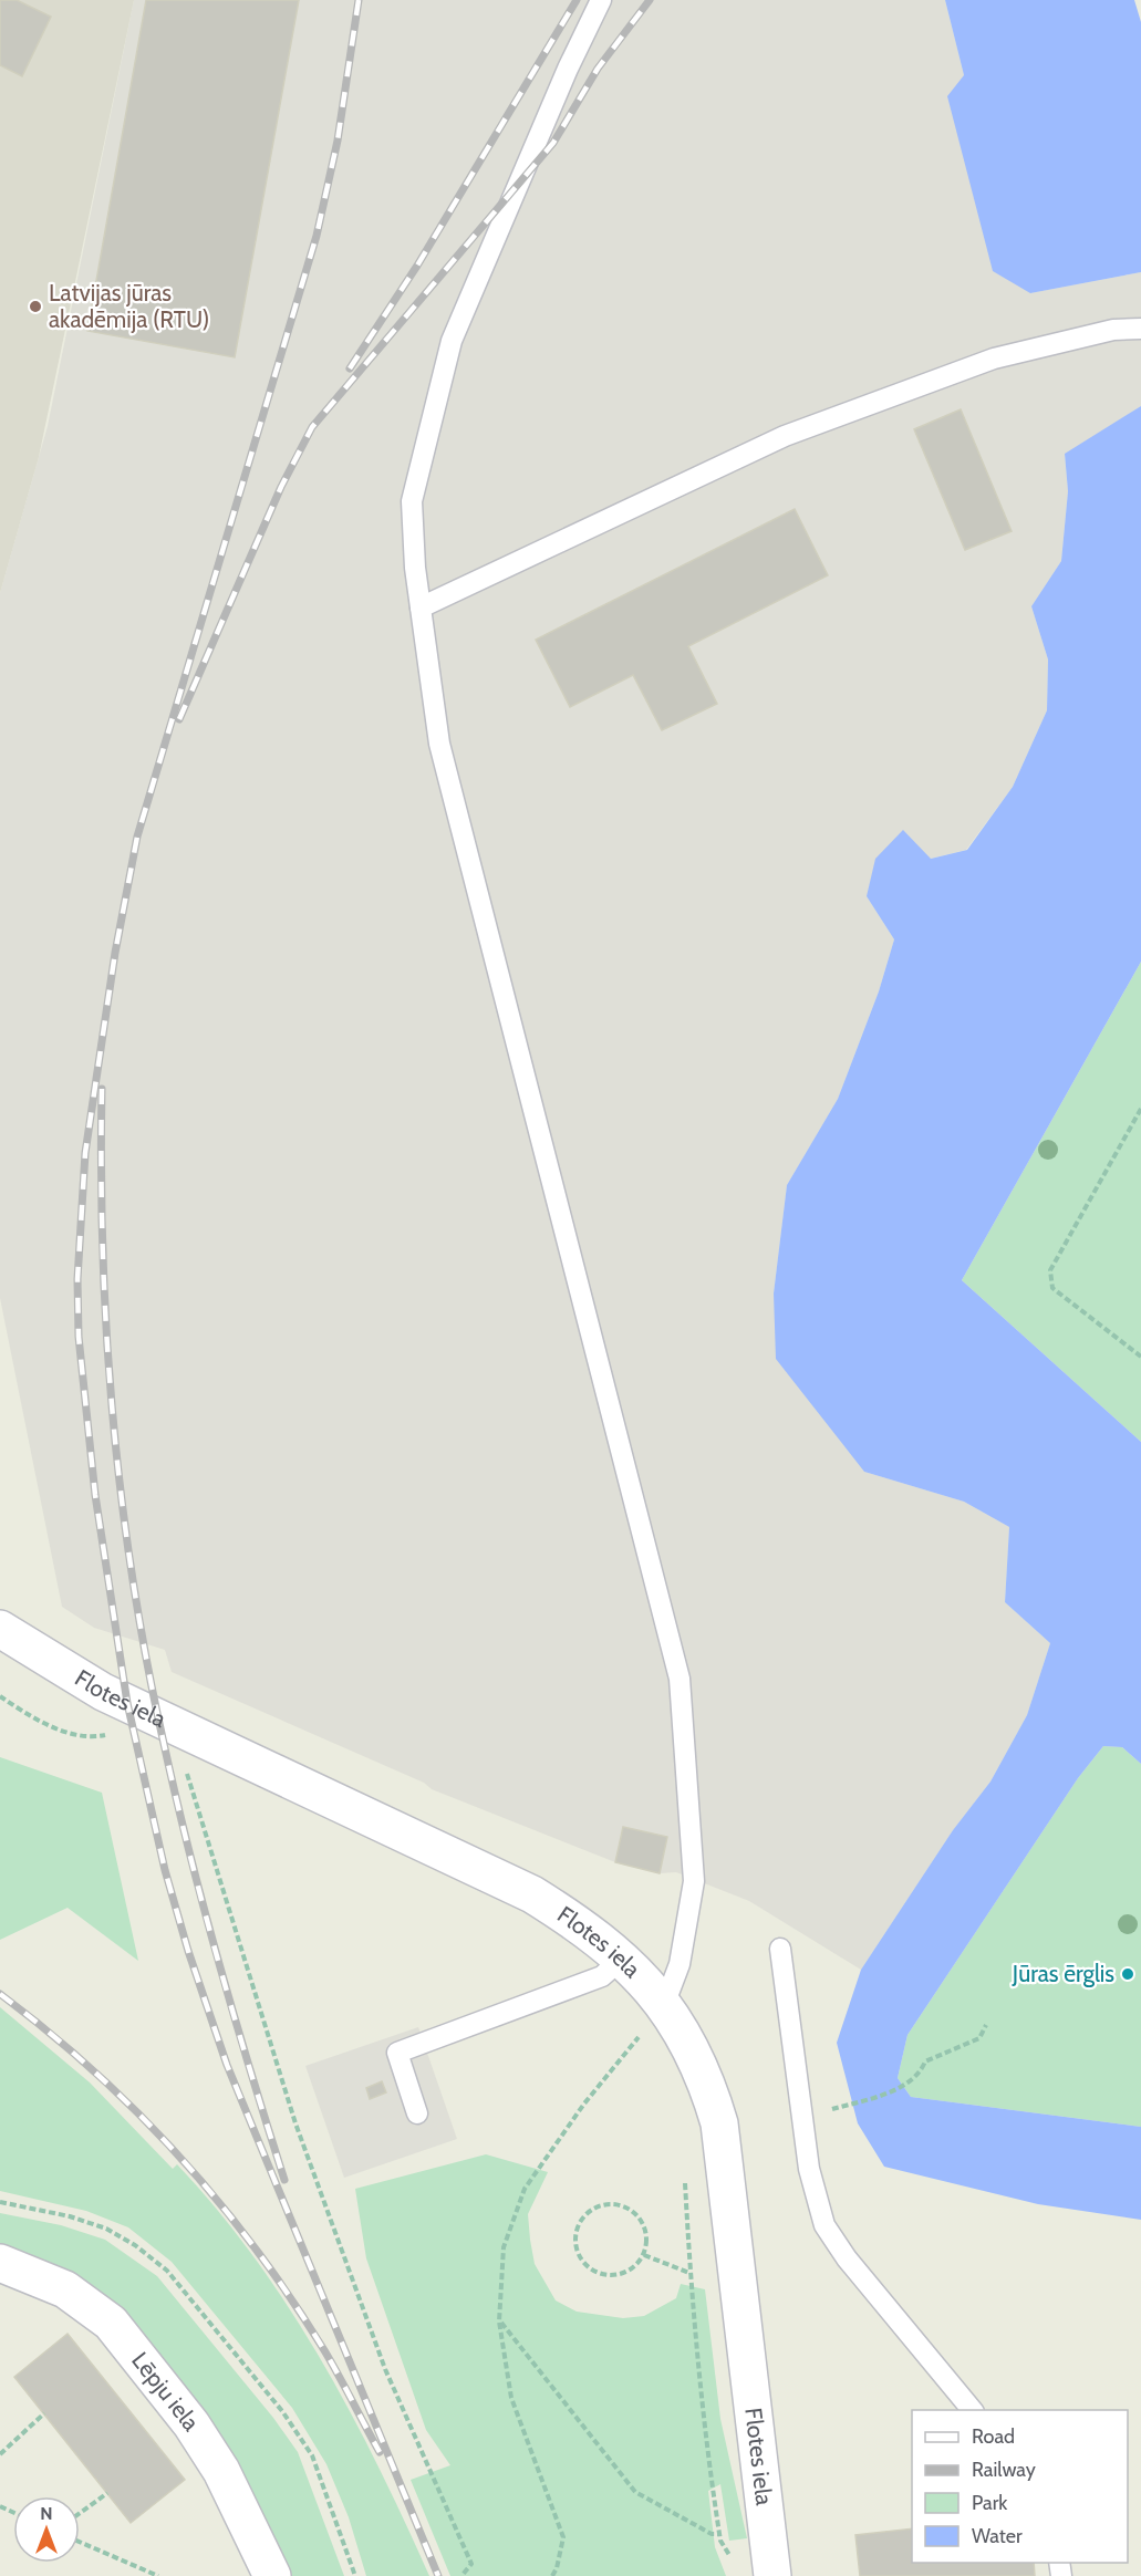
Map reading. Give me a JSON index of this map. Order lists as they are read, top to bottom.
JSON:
{
  "streets": {
    "street": ["Flotes iela", "Lēpju iela"]
  },
  "places": ["Latvijas jūras akadēmija (RTU)", "Jūras ērglis"],
  "legend": [
    "Road",
    "Railway",
    "Park",
    "Water"
  ],
  "north": "top"
}
